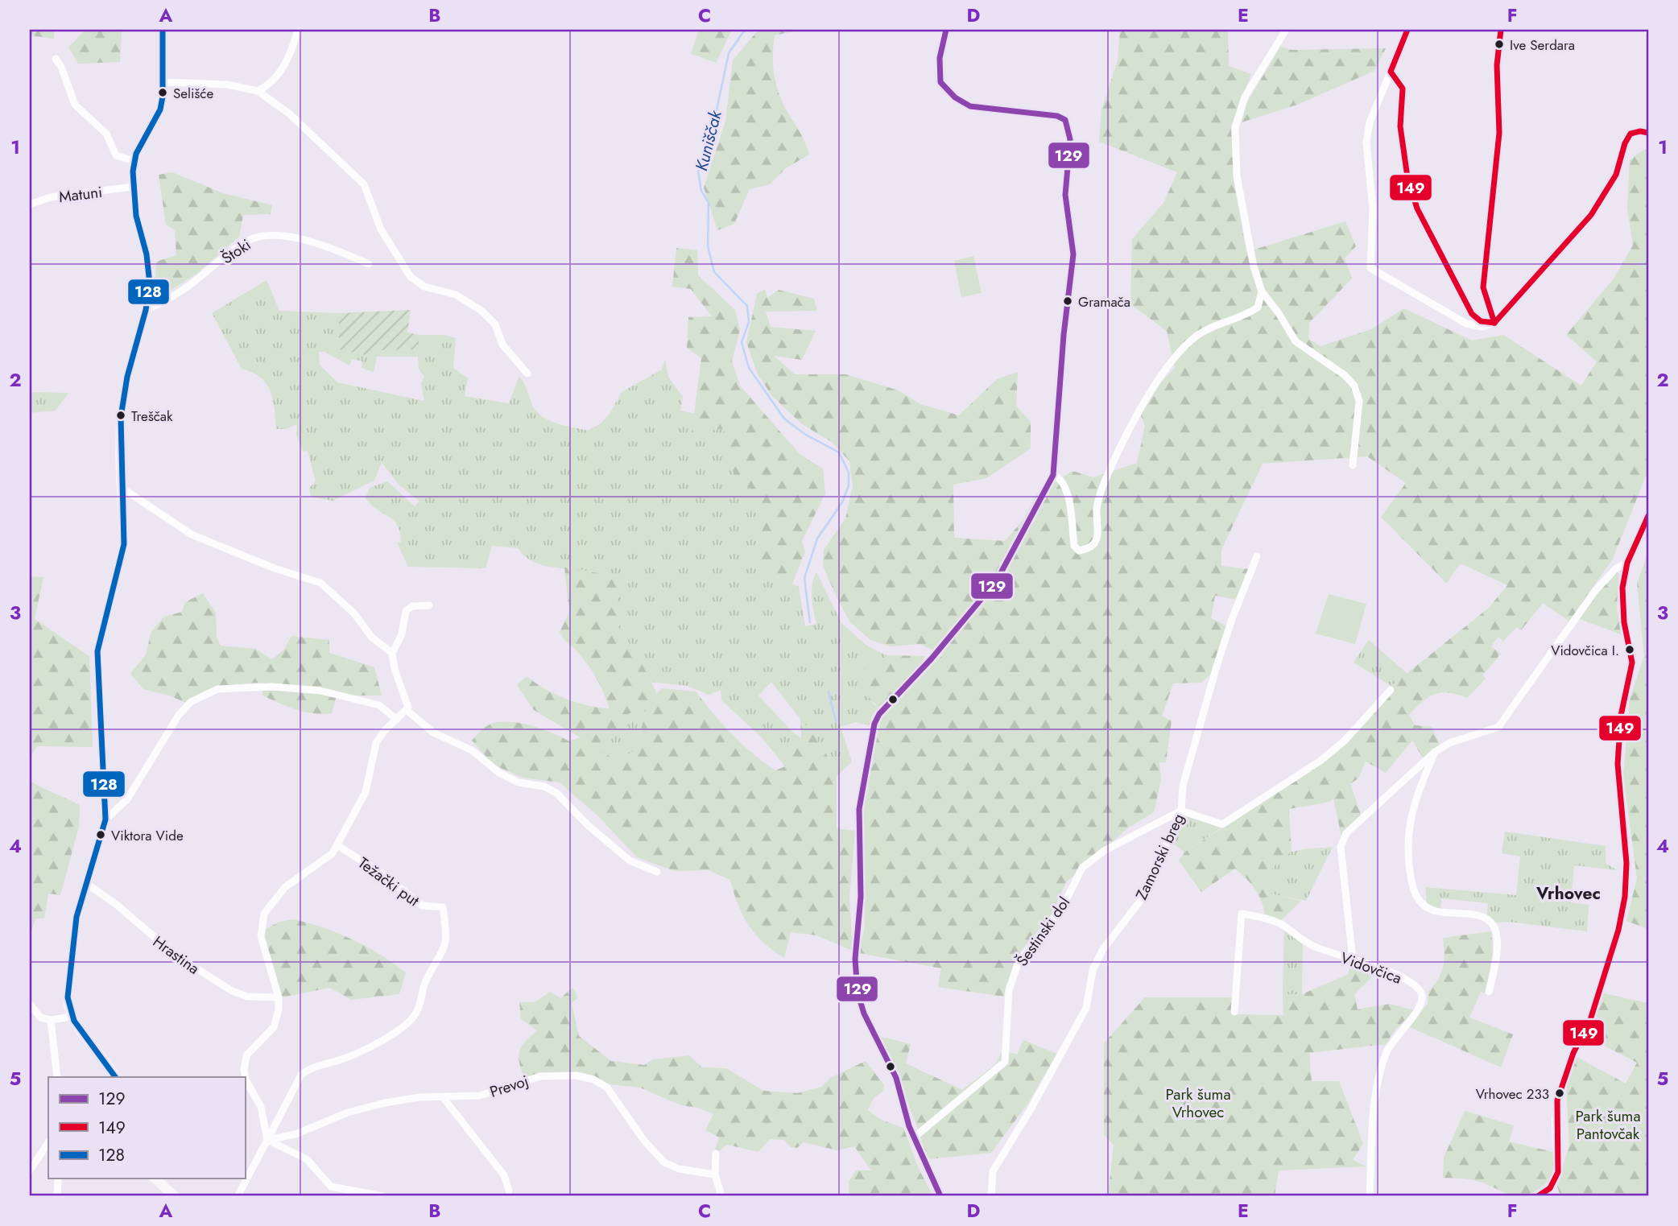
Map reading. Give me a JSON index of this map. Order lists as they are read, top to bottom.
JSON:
{
  "streets": {
    "street": [
      "Matuni",
      "Štoki",
      "Zamorski breg",
      "Težački put",
      "Šestinski dol",
      "Hrastina",
      "Vidovčica",
      "Prevoj"
    ]
  },
  "crossings": [
    ["Zamorski breg", "Šestinski dol"],
    ["Težački put", "Prevoj"]
  ],
  "districts": ["Vrhovec"],
  "water": ["Kuniščak"],
  "parks": ["Park šuma Vrhovec", "Park šuma Pantovčak"],
  "places": [
    "Ive Serdara",
    "Selišće",
    "Gramača",
    "Treščak",
    "Vidovčica I.",
    "Viktora Vide",
    "Vrhovec 233"
  ],
  "lines": ["transit line 129", "transit line 149", "transit line 128"],
  "legend": ["129", "149", "128"],
  "grid": {
    "columns": [
      "A",
      "B",
      "C",
      "D",
      "E",
      "F"
    ],
    "rows": [
      "1",
      "2",
      "3",
      "4",
      "5"
    ]
  }
}
